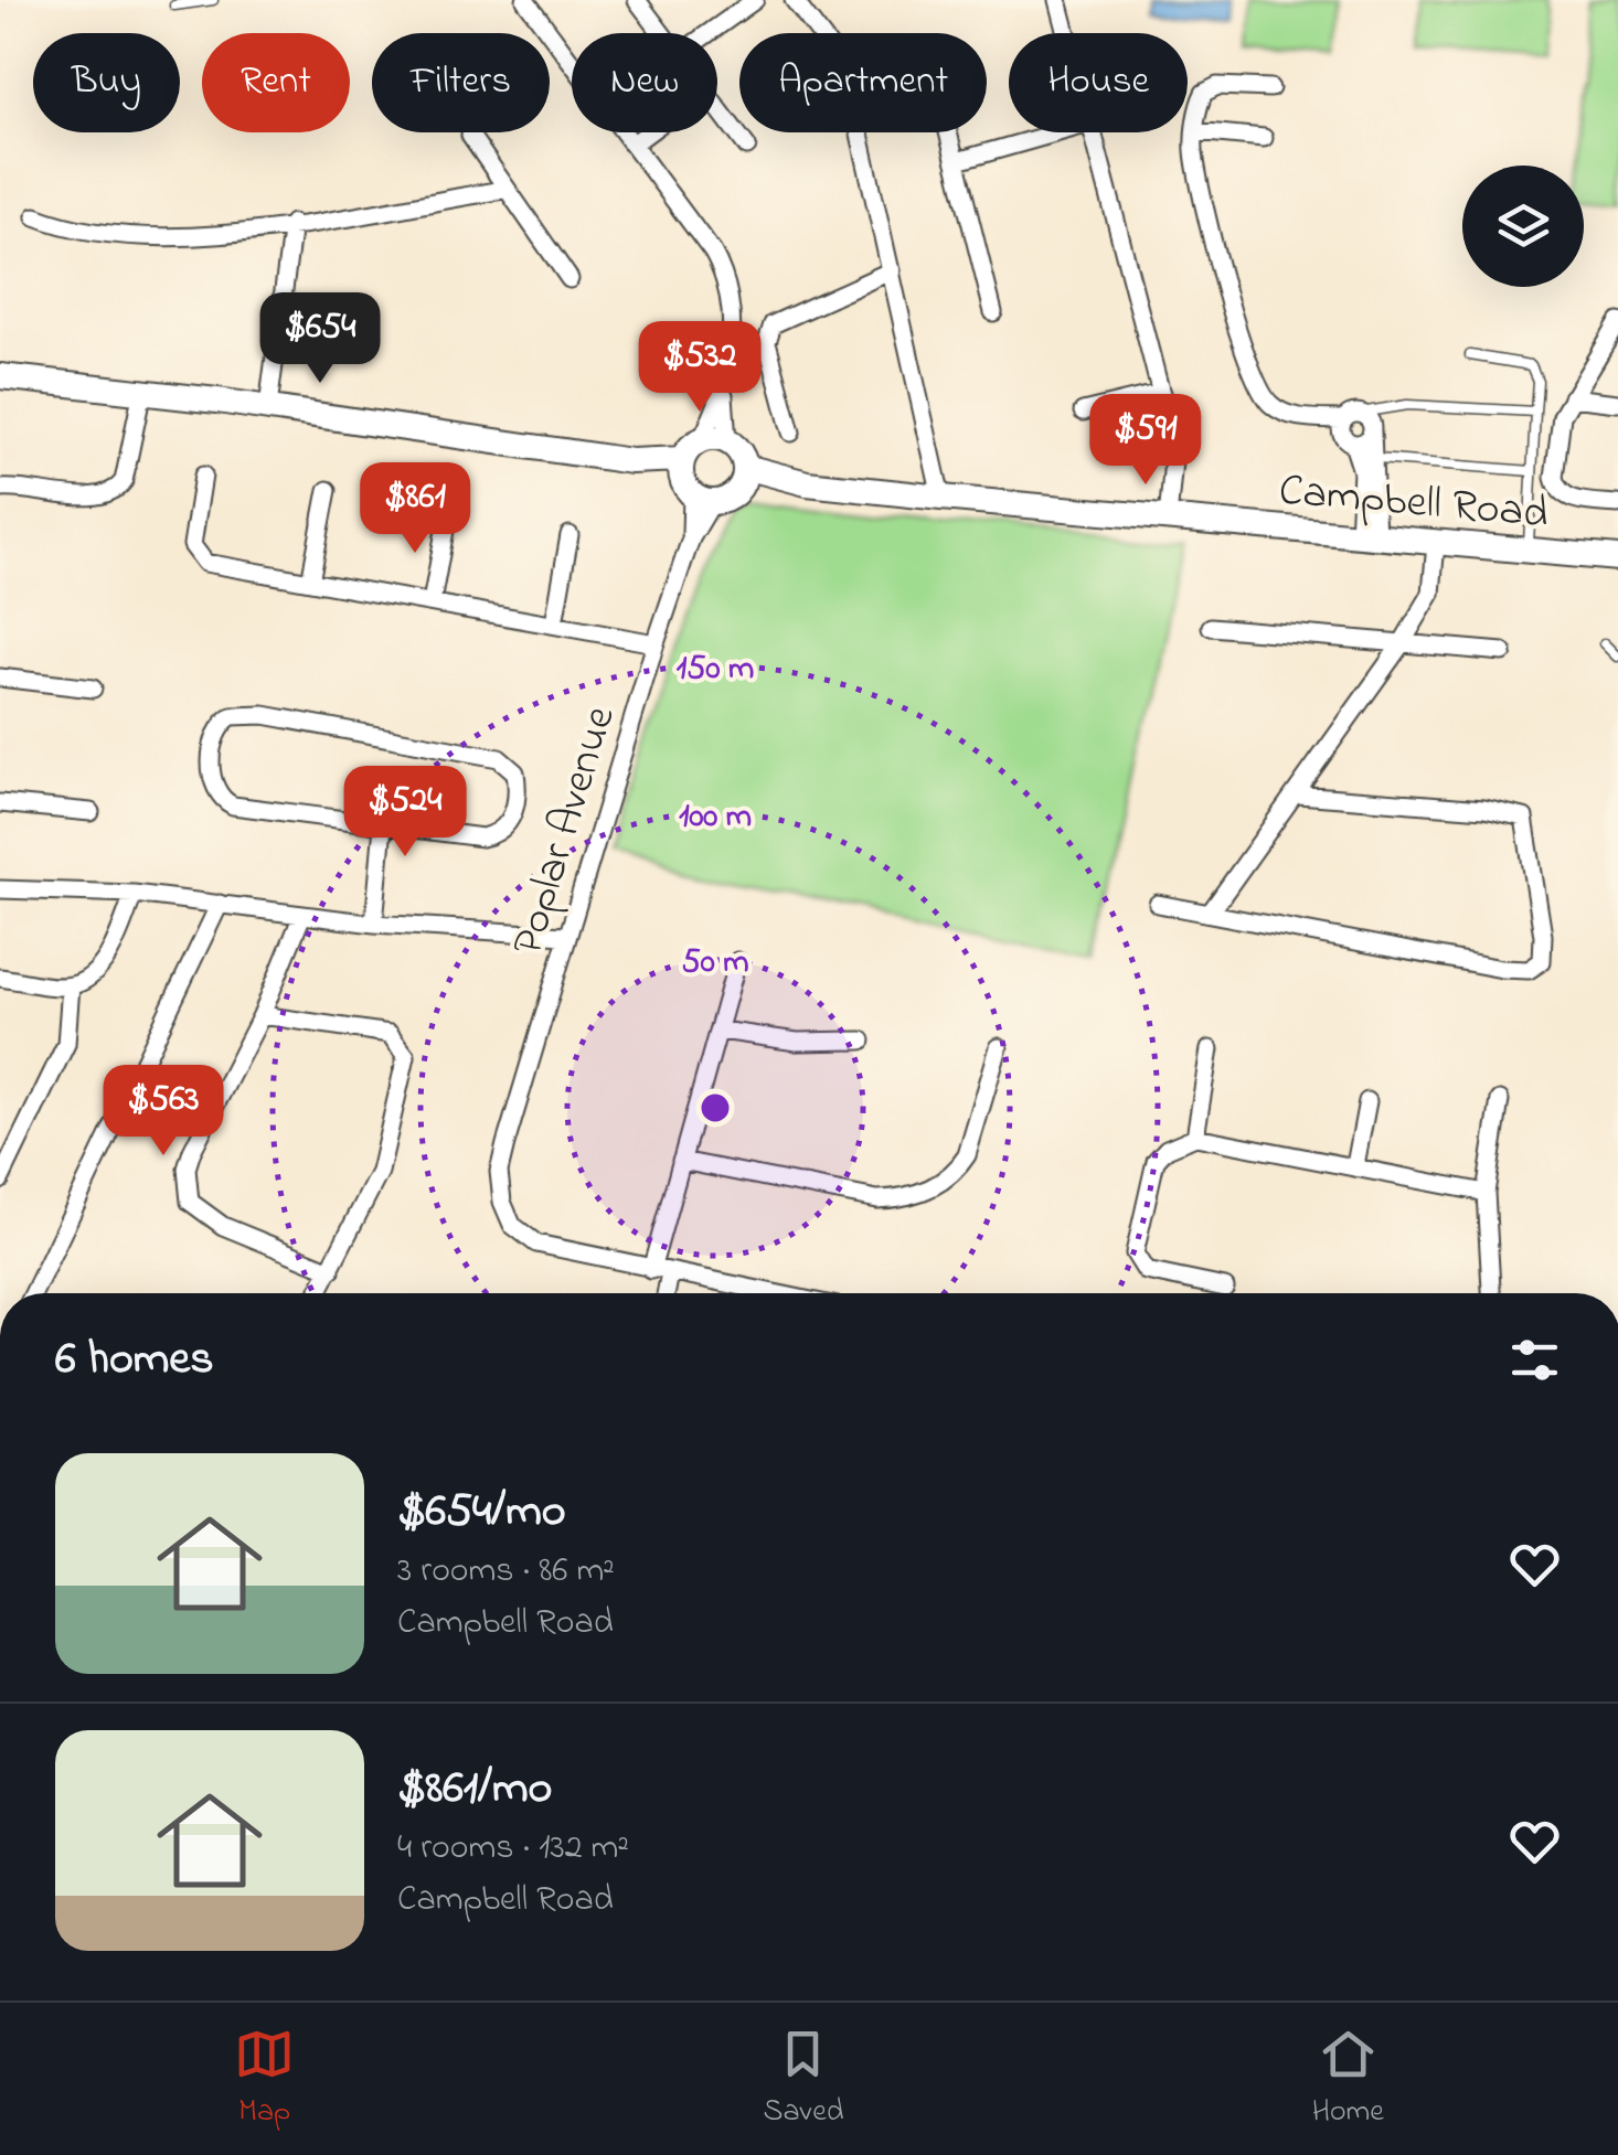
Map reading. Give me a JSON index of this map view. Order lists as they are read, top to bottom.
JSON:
{
  "streets": {
    "street": ["Campbell Road", "Poplar Avenue"]
  },
  "page": {
    "chip": [
      "Buy",
      "Rent",
      "Filters",
      "New",
      "Apartment",
      "House"
    ],
    "price": [
      "$654",
      "$532",
      "$591",
      "$861",
      "$524",
      "$563"
    ],
    "heading": "6 homes",
    "list": [
      {
        "name": "$654/mo",
        "note": "3 rooms · 86 m² · Campbell Road"
      },
      {
        "name": "$861/mo",
        "note": "4 rooms · 132 m² · Campbell Road"
      }
    ],
    "tabs": ["Map", "Saved", "Home"]
  },
  "rings": ["150 m", "100 m", "50 m"]
}
